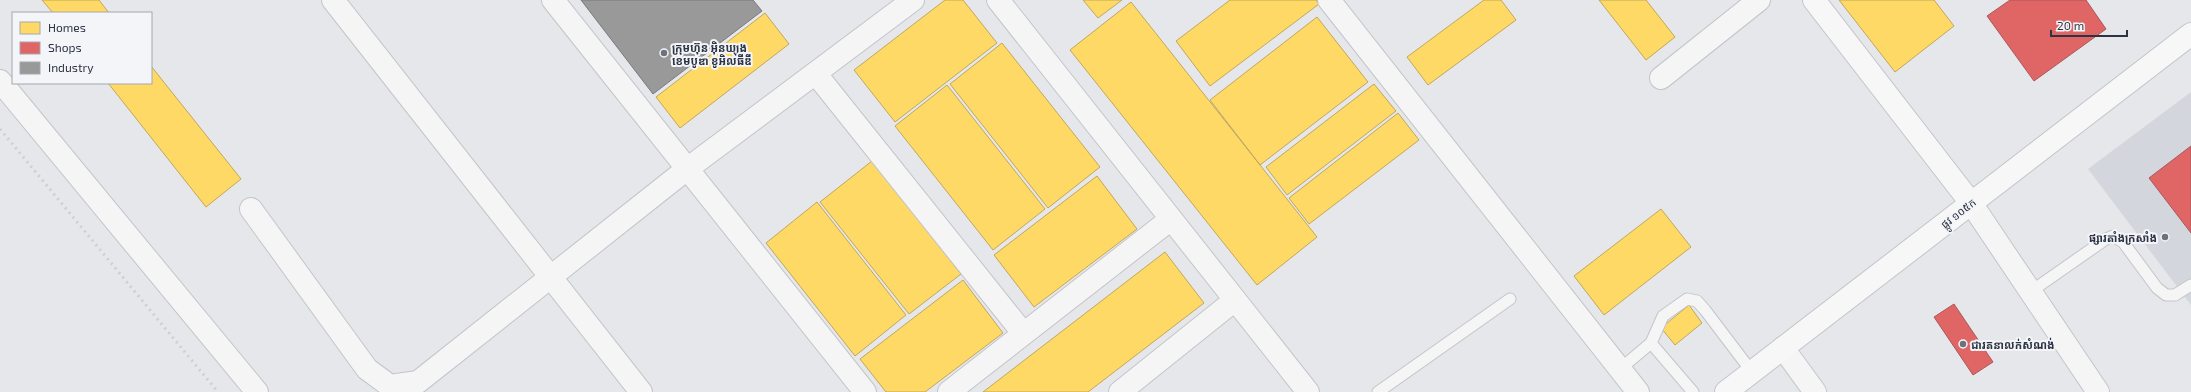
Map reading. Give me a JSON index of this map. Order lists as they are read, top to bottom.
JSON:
{
  "streets": {
    "main road": ["ផ្លូវ ១០៥ក"]
  },
  "places": ["ក្រុមហ៊ុន អ៊ិនឃ្យុង ខេមបូឌា ខូអិលធីឌី", "ផ្សារតាំងក្រសាំង", "ជារតនាលក់សំណង់"],
  "legend": ["Homes", "Shops", "Industry"],
  "scale_bar": "20 m"
}
